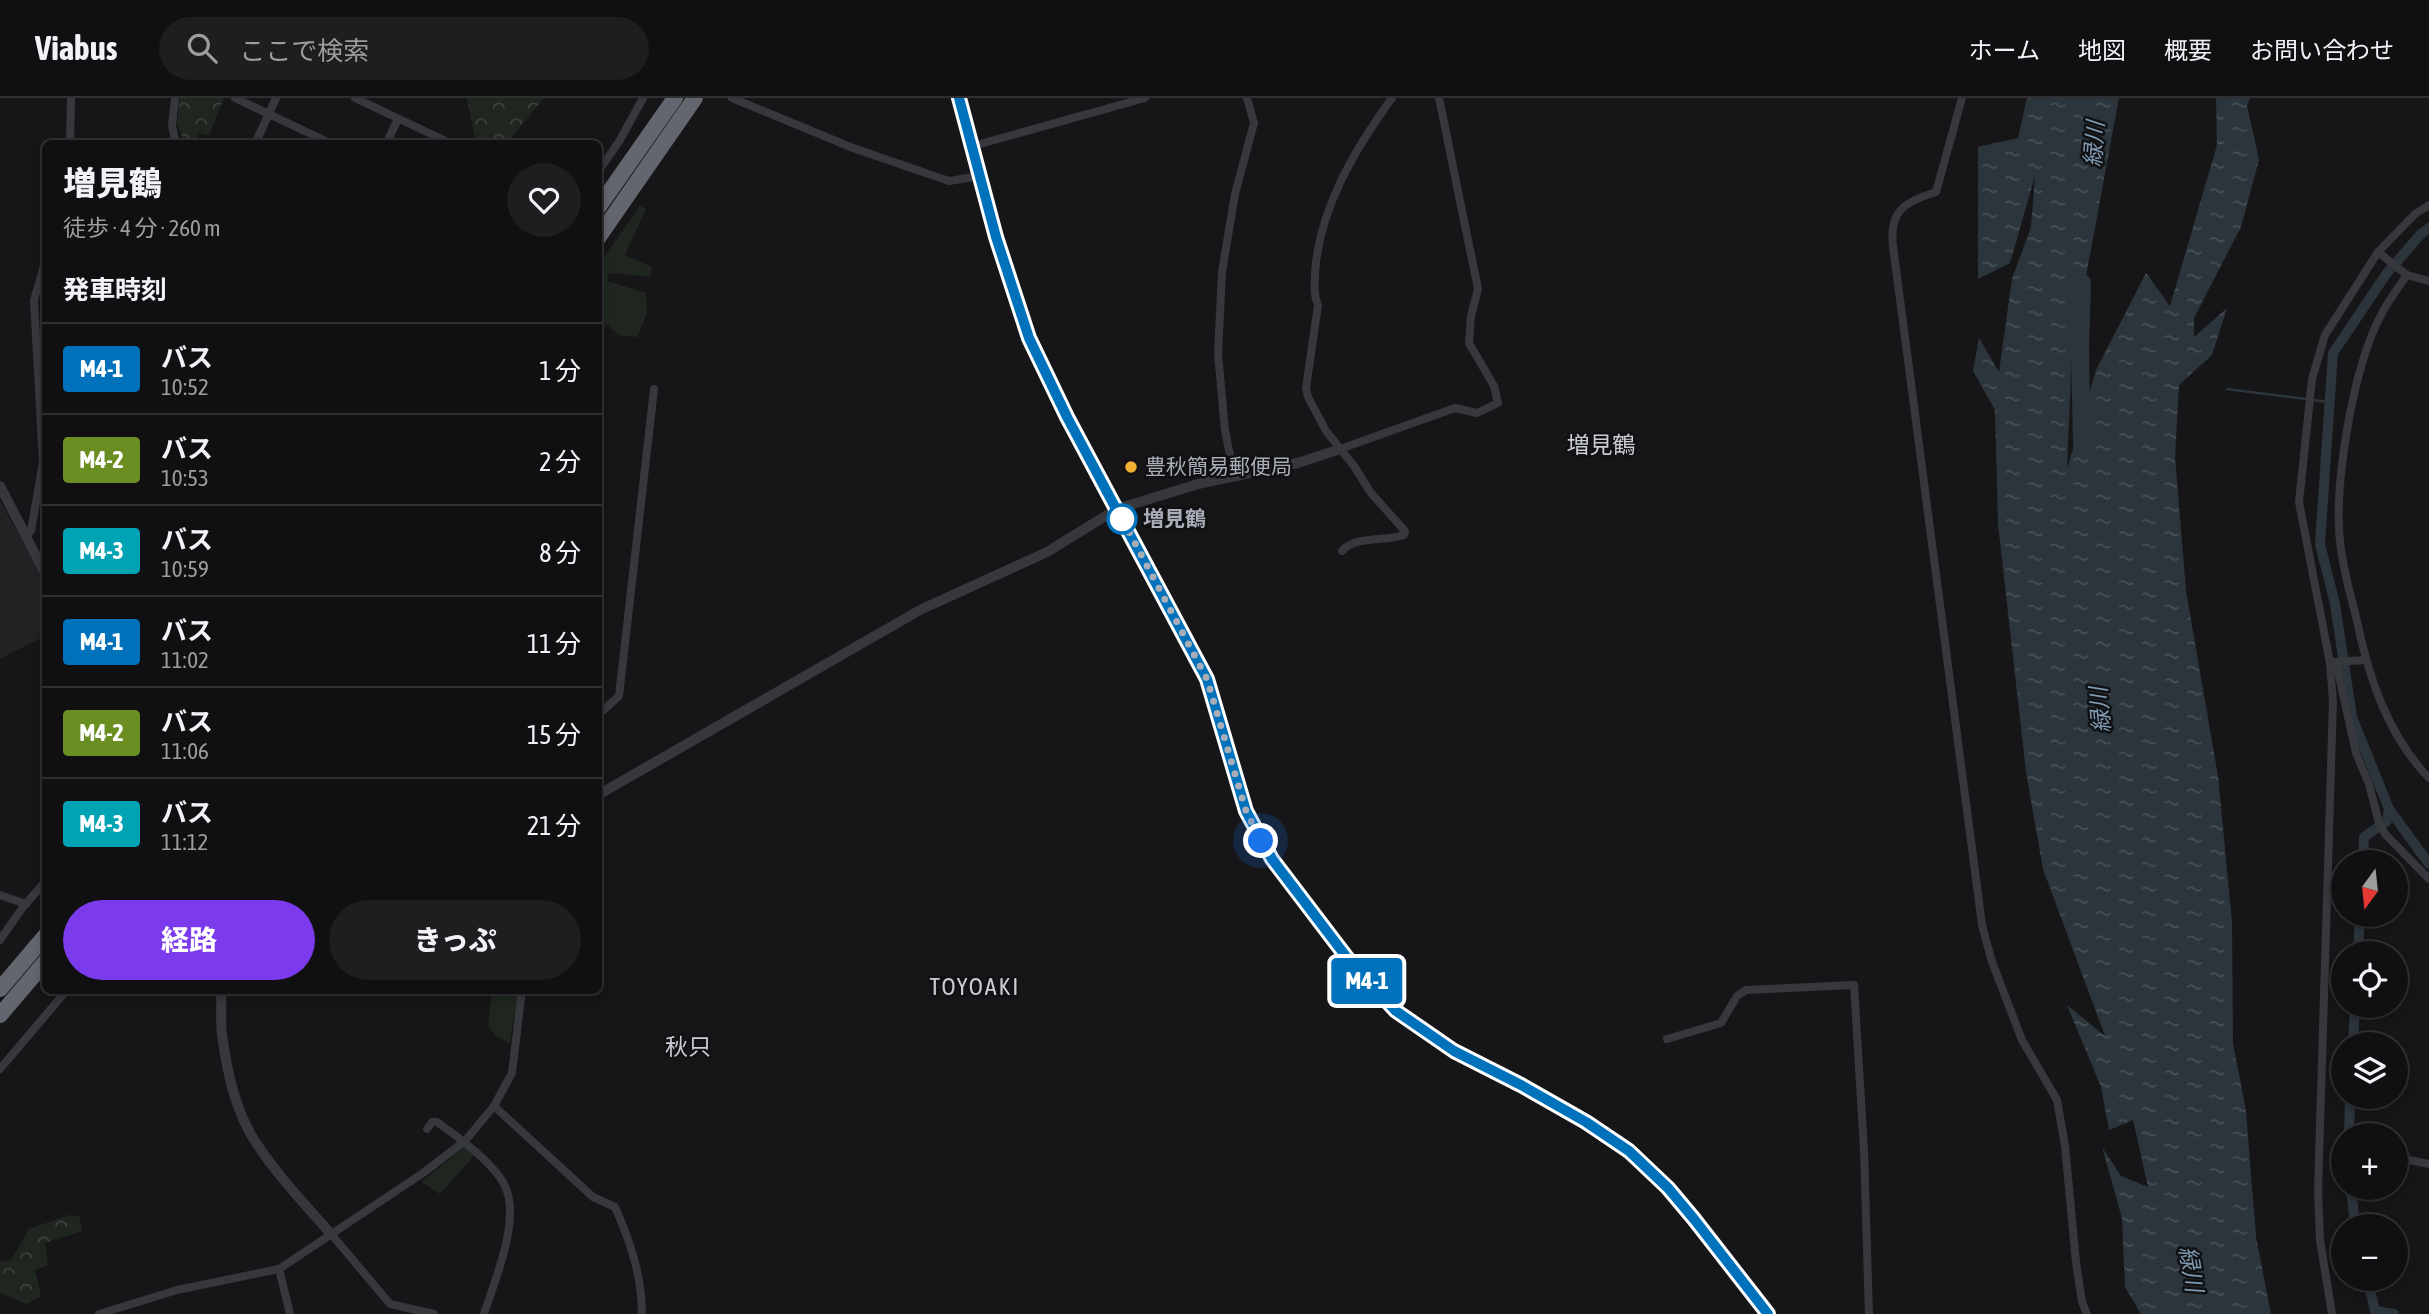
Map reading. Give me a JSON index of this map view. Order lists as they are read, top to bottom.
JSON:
{
  "districts": ["増見鶴", "TOYOAKI", "秋只"],
  "water": ["緑川"],
  "places": ["豊秋簡易郵便局", "増見鶴"],
  "lines": ["bus line M4-1"],
  "north": "bottom",
  "page": {
    "header": "Viabus",
    "search": "ここで検索",
    "nav": [
      "ホーム",
      "地図",
      "概要",
      "お問い合わせ"
    ],
    "on_map": "M4-1",
    "heading": [
      ["増見鶴", "徒歩 · 4 分 · 260 m"],
      "発車時刻"
    ],
    "list": [
      {
        "mark": "M4-1",
        "name": "バス",
        "note": "10:52",
        "value": "1 分"
      },
      {
        "mark": "M4-2",
        "name": "バス",
        "note": "10:53",
        "value": "2 分"
      },
      {
        "mark": "M4-3",
        "name": "バス",
        "note": "10:59",
        "value": "8 分"
      },
      {
        "mark": "M4-1",
        "name": "バス",
        "note": "11:02",
        "value": "11 分"
      },
      {
        "mark": "M4-2",
        "name": "バス",
        "note": "11:06",
        "value": "15 分"
      },
      {
        "mark": "M4-3",
        "name": "バス",
        "note": "11:12",
        "value": "21 分"
      }
    ],
    "map_buttons": ["+", "−"],
    "buttons": ["経路", "きっぷ"]
  }
}
